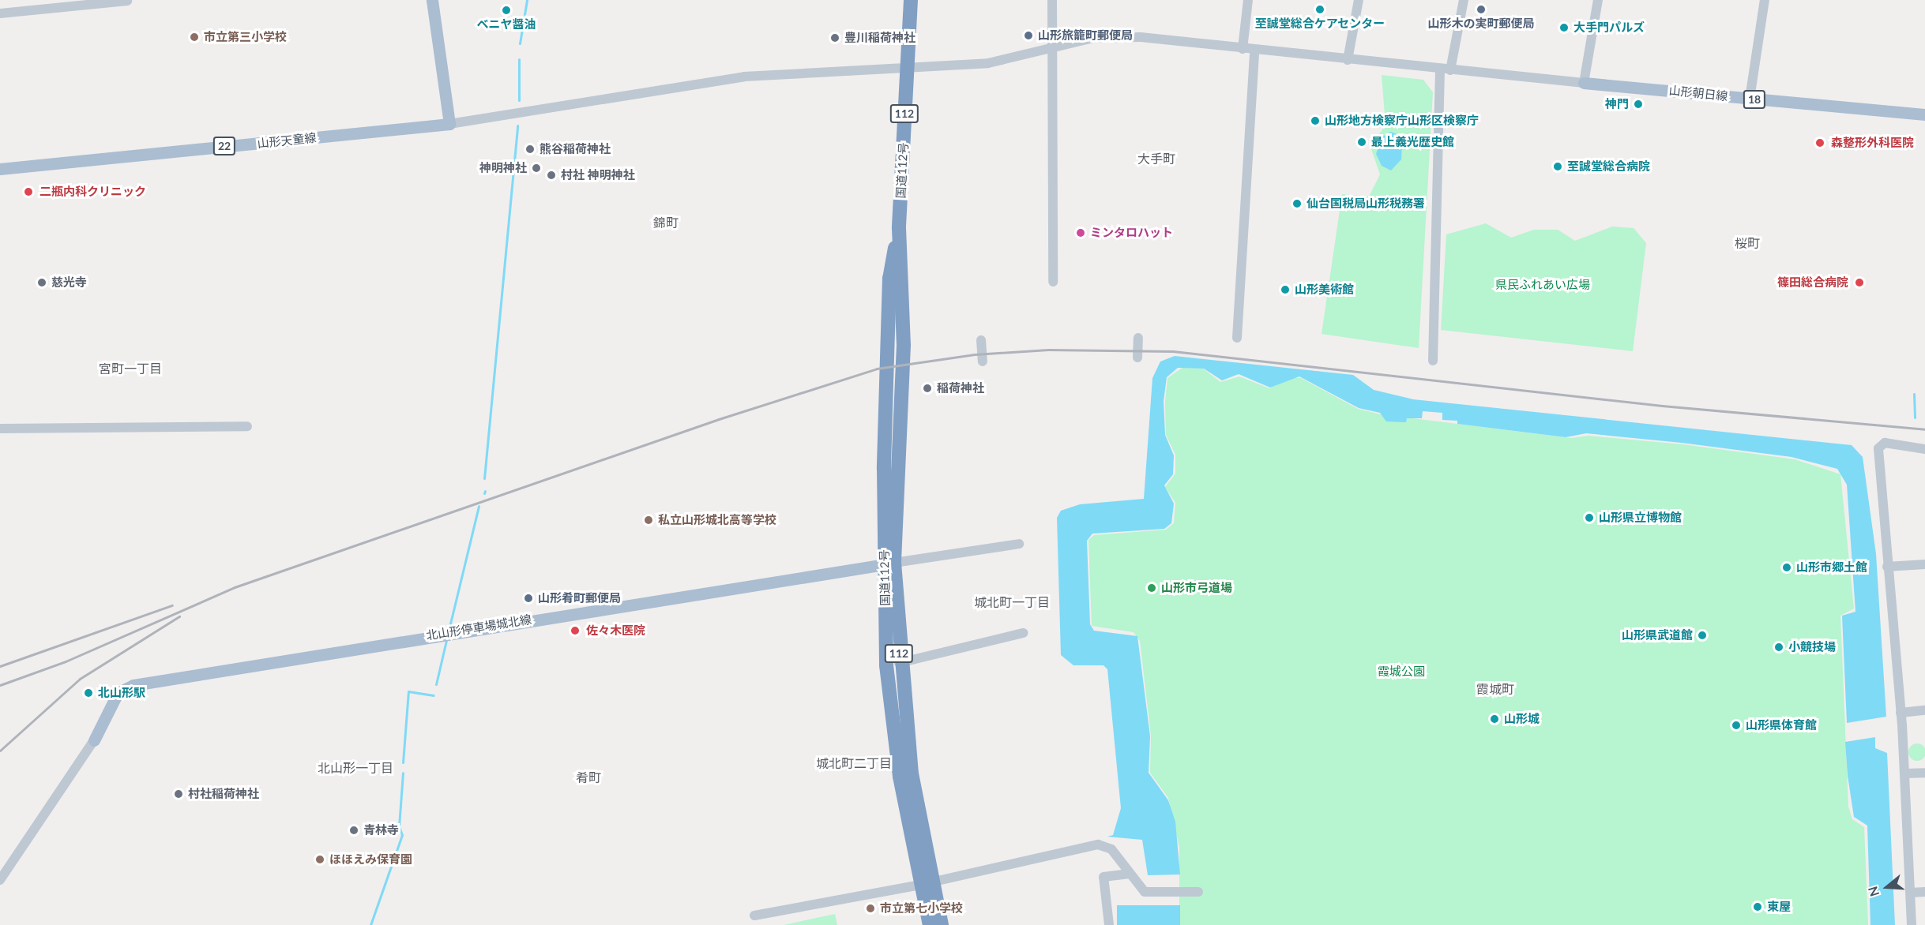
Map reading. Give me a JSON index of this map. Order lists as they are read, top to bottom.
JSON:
{
  "streets": {
    "highway": ["112", "国道112号"],
    "main road": [
      "山形朝日線",
      "18",
      "山形天童線",
      "22",
      "北山形停車場城北線"
    ]
  },
  "crossings": [
    ["国道112号", "北山形停車場城北線"]
  ],
  "districts": [
    "大手町",
    "錦町",
    "桜町",
    "宮町一丁目",
    "城北町一丁目",
    "霞城町",
    "城北町二丁目",
    "北山形一丁目",
    "肴町"
  ],
  "parks": ["県民ふれあい広場", "霞城公園"],
  "places": [
    "至誠堂総合ケアセンター",
    "山形木の実町郵便局",
    "ベニヤ醤油",
    "大手門パルズ",
    "山形旅籠町郵便局",
    "市立第三小学校",
    "豊川稲荷神社",
    "神門",
    "山形地方検察庁山形区検察庁",
    "最上義光歴史館",
    "森整形外科医院",
    "熊谷稲荷神社",
    "至誠堂総合病院",
    "神明神社",
    "村社 神明神社",
    "二瓶内科クリニック",
    "仙台国税局山形税務署",
    "ミンタロハット",
    "慈光寺",
    "篠田総合病院",
    "山形美術館",
    "稲荷神社",
    "山形県立博物館",
    "私立山形城北高等学校",
    "山形市郷土館",
    "山形市弓道場",
    "山形肴町郵便局",
    "佐々木医院",
    "山形県武道館",
    "小競技場",
    "北山形駅",
    "山形城",
    "山形県体育館",
    "村社稲荷神社",
    "青林寺",
    "ほほえみ保育園",
    "東屋",
    "市立第七小学校"
  ],
  "north": "left"
}
